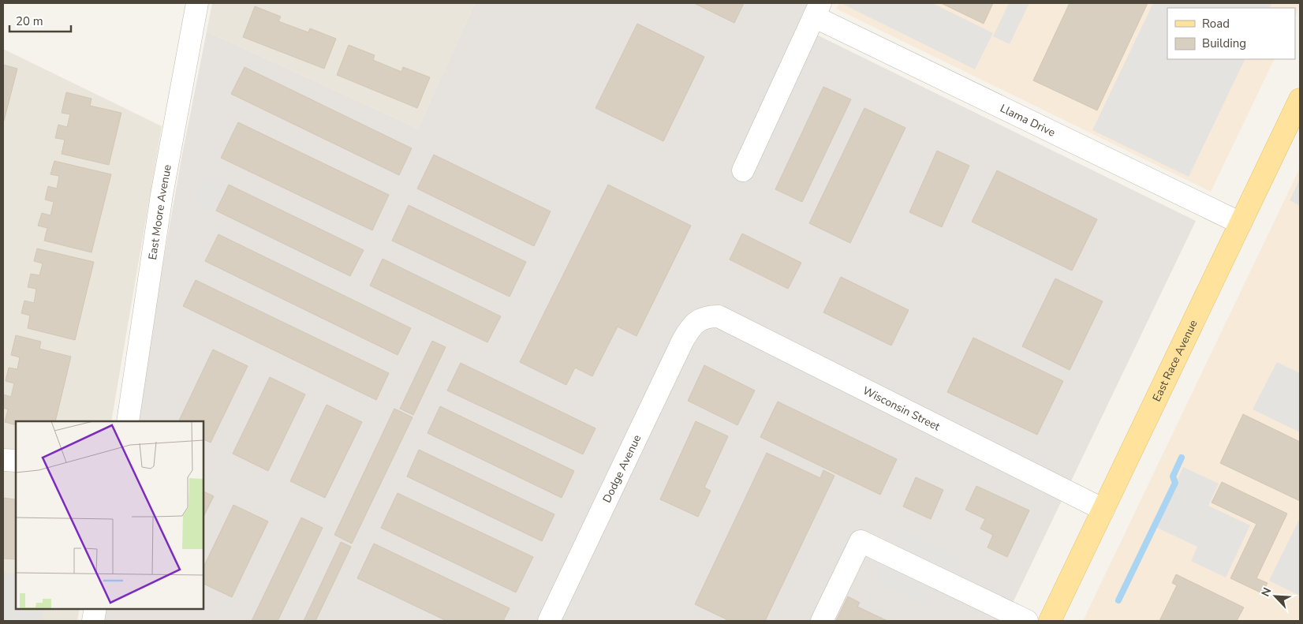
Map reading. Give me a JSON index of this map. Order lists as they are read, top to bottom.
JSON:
{
  "streets": {
    "main road": ["East Race Avenue"],
    "street": [
      "Llama Drive",
      "East Moore Avenue",
      "Wisconsin Street",
      "Dodge Avenue"
    ]
  },
  "crossings": [
    ["Llama Drive", "East Race Avenue"],
    ["East Race Avenue", "Wisconsin Street"],
    ["Wisconsin Street", "Dodge Avenue"]
  ],
  "legend": ["Road", "Building"],
  "scale_bar": "20 m",
  "north": "top left"
}
